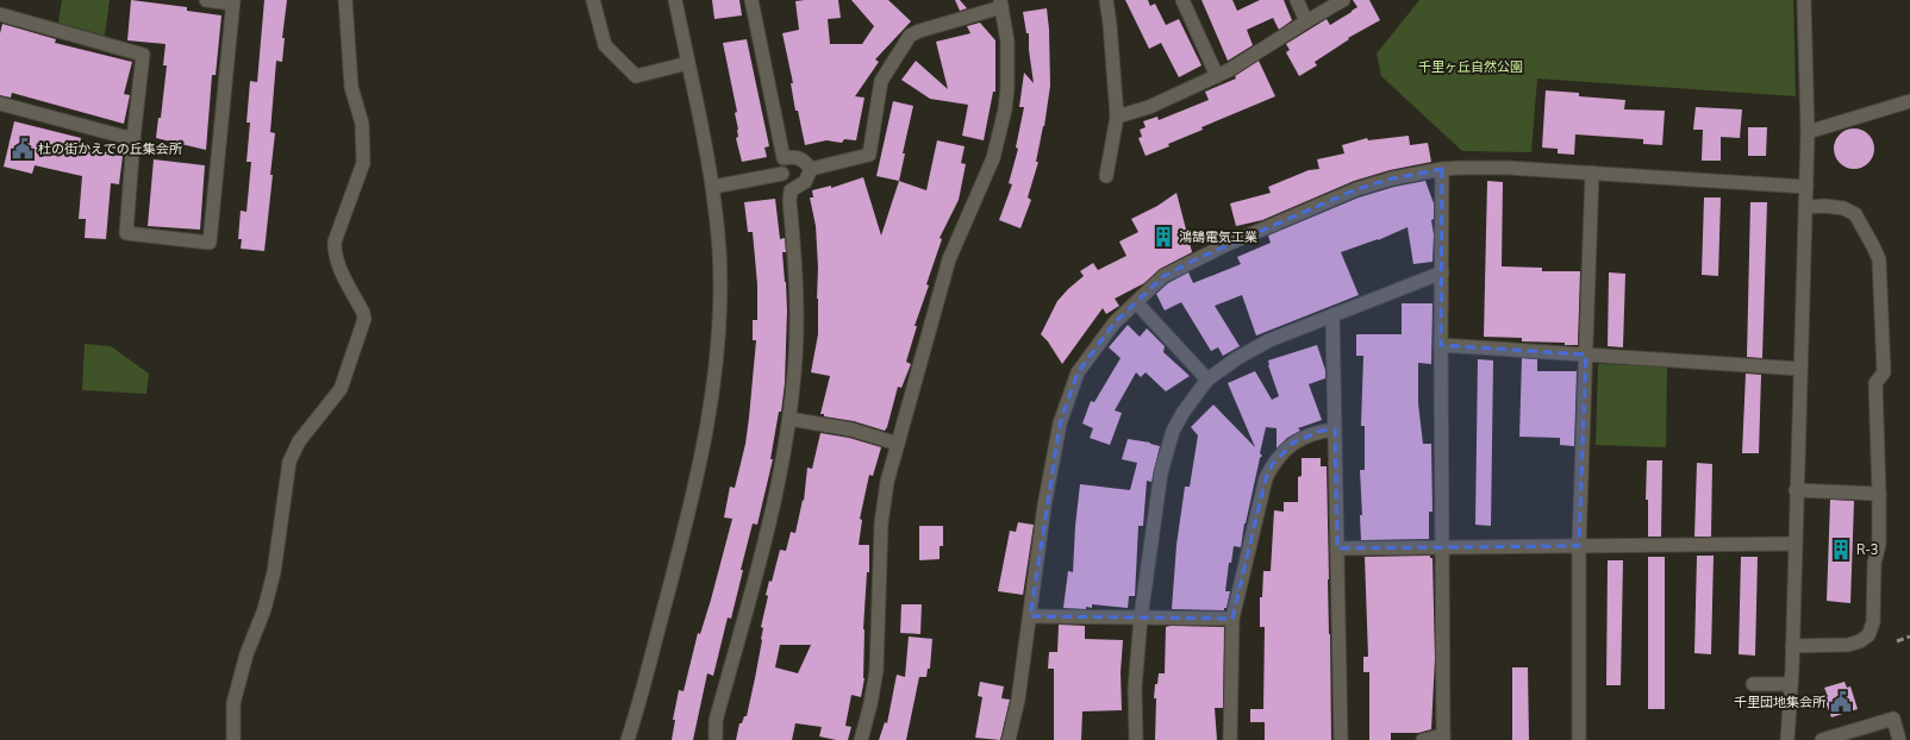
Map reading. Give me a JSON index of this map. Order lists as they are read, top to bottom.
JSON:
{
  "parks": ["千里ヶ丘自然公園"],
  "places": {
    "public building": ["杜の街かえでの丘集会所", "千里団地集会所"],
    "building": ["鴻鵠電気工業", "R-3"]
  }
}
